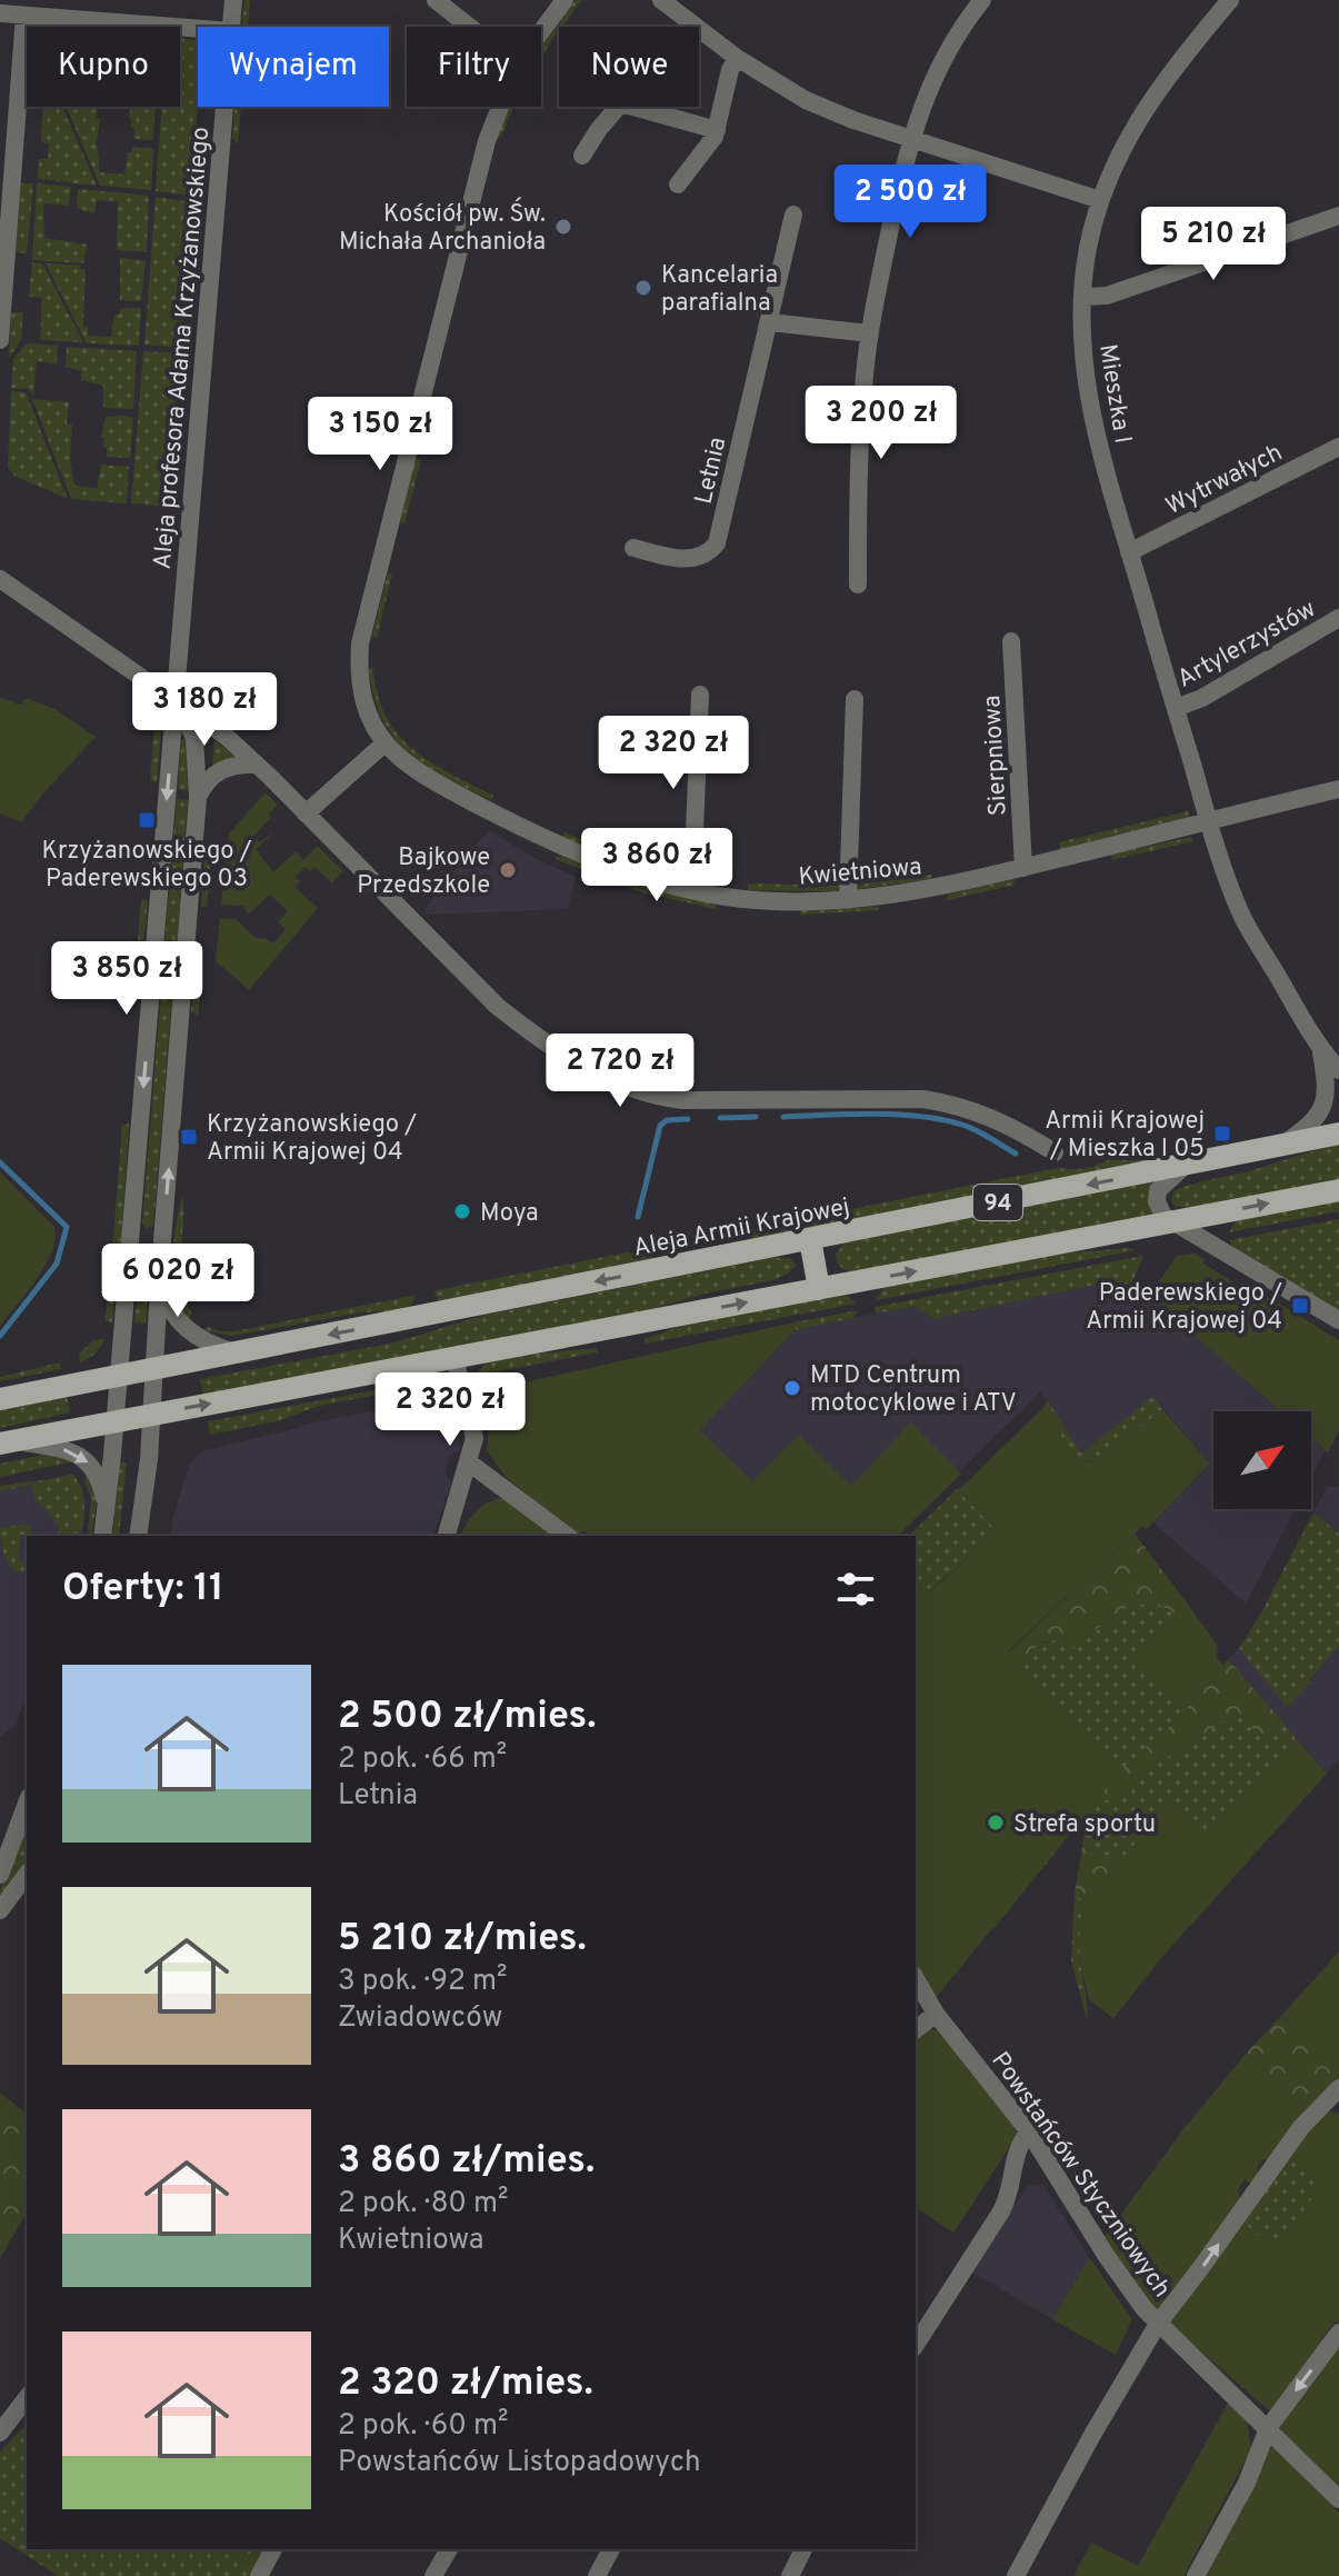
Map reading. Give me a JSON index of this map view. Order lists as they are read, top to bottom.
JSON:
{
  "streets": {
    "main road": ["94", "Aleja Armii Krajowej"],
    "street": [
      "Aleja profesora Adama Krzyżanowskiego",
      "Mieszka I",
      "Letnia",
      "Wytrwałych",
      "Artylerzystów",
      "Sierpniowa",
      "Kwietniowa",
      "Powstańców Styczniowych"
    ]
  },
  "crossings": [
    ["Aleja profesora Adama Krzyżanowskiego", "Aleja Armii Krajowej"],
    ["Mieszka I", "Wytrwałych"],
    ["Mieszka I", "Artylerzystów"],
    ["Mieszka I", "Kwietniowa"],
    ["Mieszka I", "Aleja Armii Krajowej"],
    ["Sierpniowa", "Kwietniowa"]
  ],
  "places": {
    "other": [
      "Kościół pw. Św. Michała Archanioła",
      "Kancelaria parafialna",
      "Bajkowe Przedszkole",
      "Moya",
      "MTD Centrum motocyklowe i ATV",
      "Strefa sportu"
    ],
    "transit": [
      "Krzyżanowskiego / Paderewskiego 03",
      "Armii Krajowej / Mieszka I 05",
      "Krzyżanowskiego / Armii Krajowej 04",
      "Paderewskiego / Armii Krajowej 04"
    ]
  },
  "north": "top right",
  "page": {
    "chip": [
      "Kupno",
      "Wynajem",
      "Filtry",
      "Nowe"
    ],
    "price": [
      "2 500 zł",
      "5 210 zł",
      "3 200 zł",
      "3 150 zł",
      "3 180 zł",
      "2 320 zł",
      "3 860 zł",
      "3 850 zł",
      "2 720 zł",
      "6 020 zł",
      "2 320 zł"
    ],
    "heading": "Oferty: 11",
    "list": [
      {
        "name": "2 500 zł/mies.",
        "note": "2 pok. · 66 m² · Letnia"
      },
      {
        "name": "5 210 zł/mies.",
        "note": "3 pok. · 92 m² · Zwiadowców"
      },
      {
        "name": "3 860 zł/mies.",
        "note": "2 pok. · 80 m² · Kwietniowa"
      },
      {
        "name": "2 320 zł/mies.",
        "note": "2 pok. · 60 m² · Powstańców Listopadowych"
      }
    ]
  }
}
